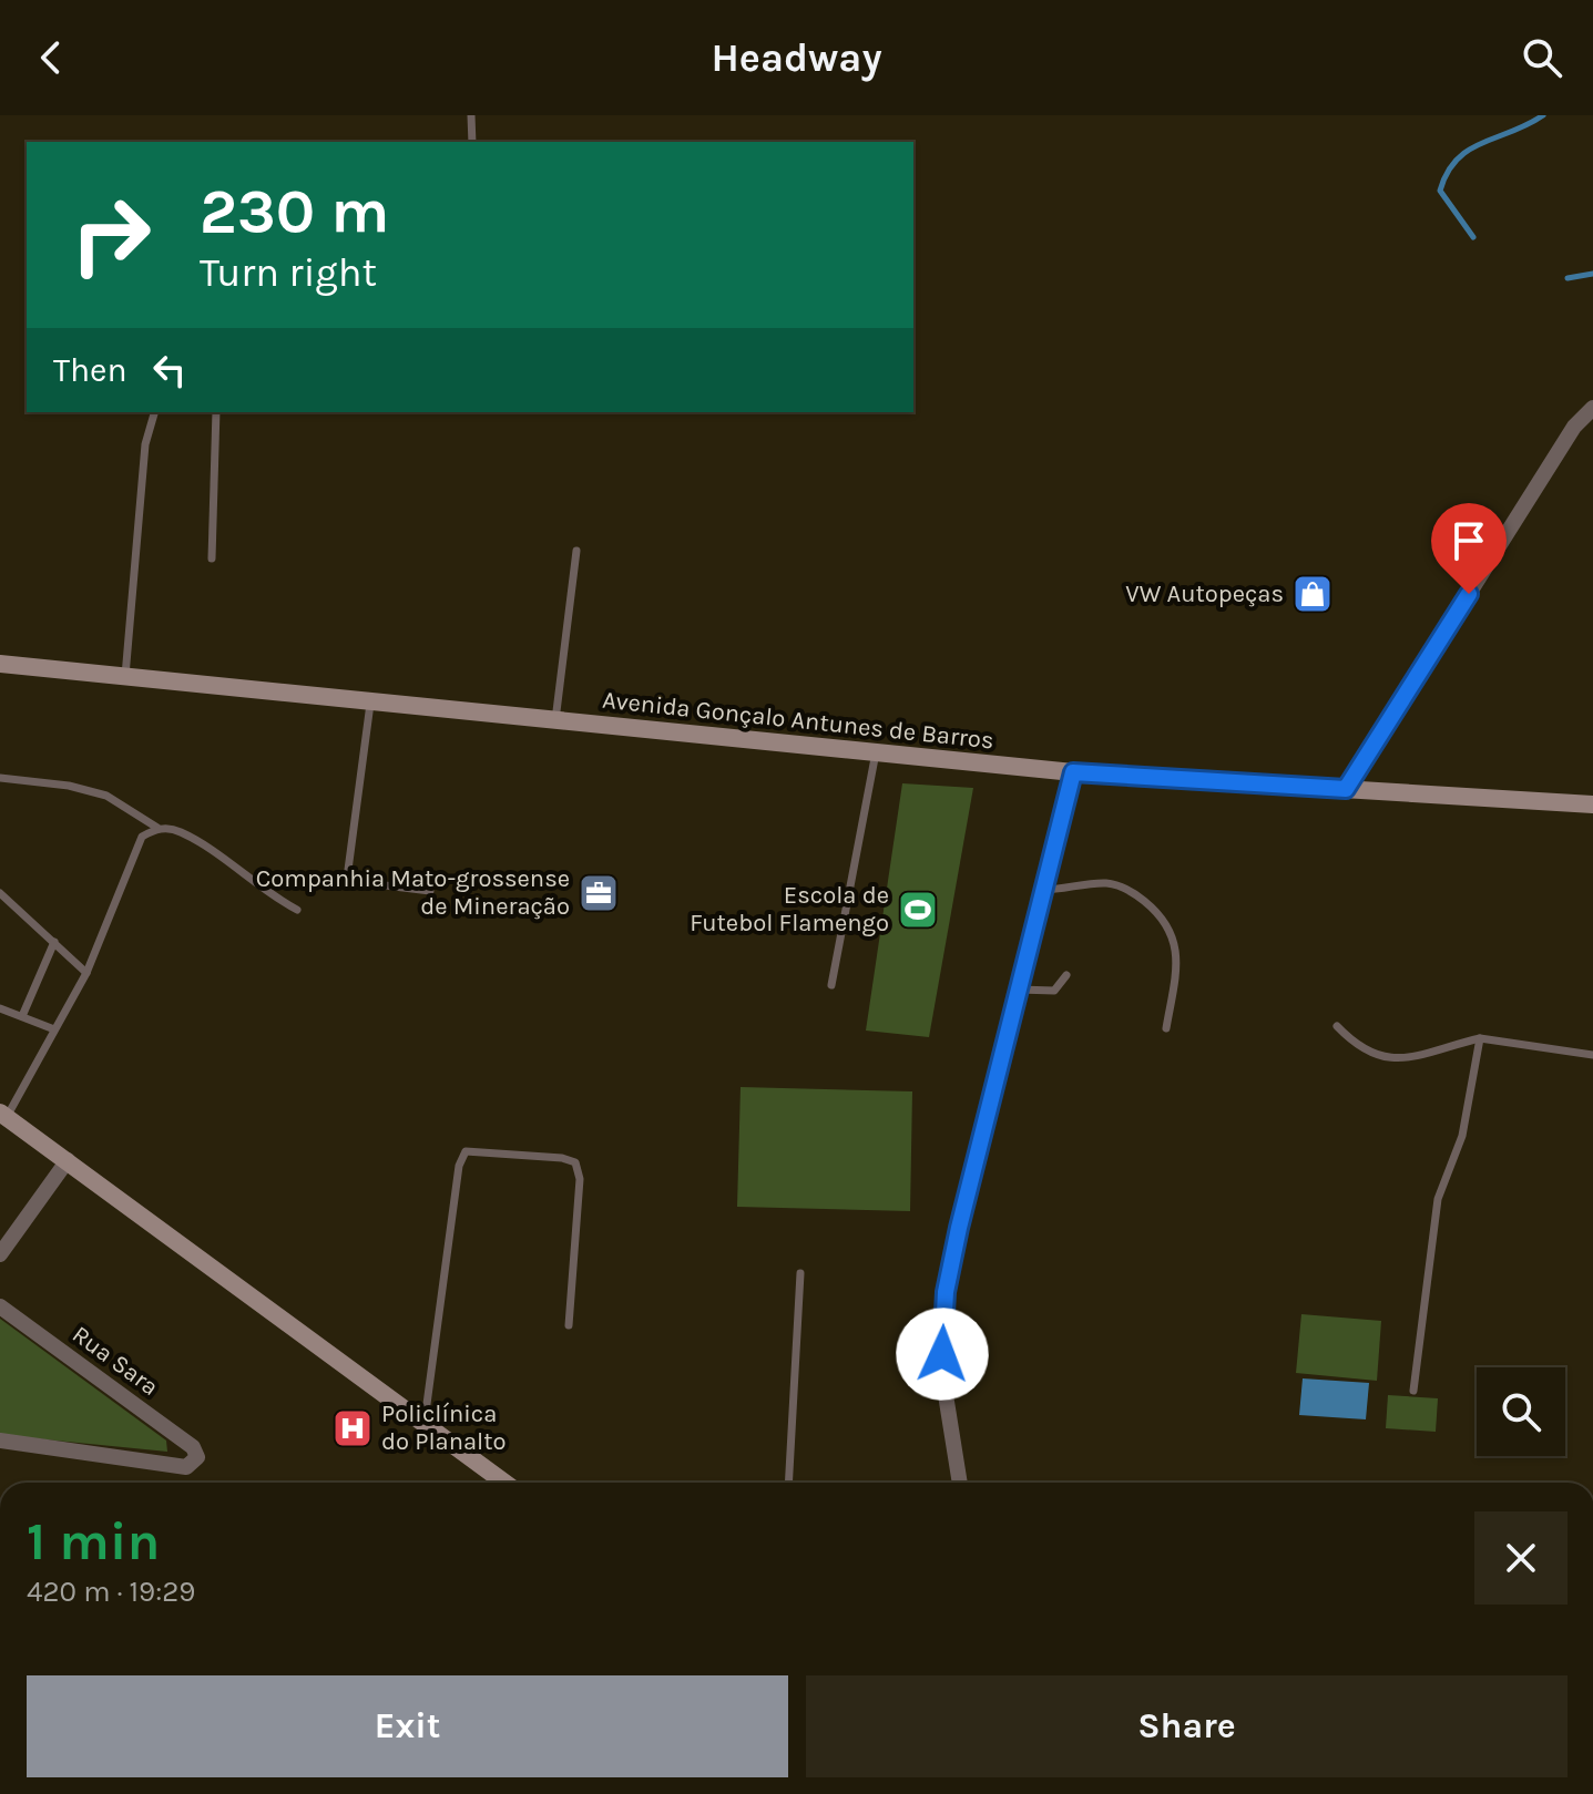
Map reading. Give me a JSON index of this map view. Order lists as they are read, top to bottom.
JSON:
{
  "streets": {
    "street": ["Avenida Gonçalo Antunes de Barros", "Rua Sara"]
  },
  "places": {
    "shop": ["VW Autopeças"],
    "office": ["Companhia Mato-grossense de Mineração"],
    "sports": ["Escola de Futebol Flamengo"],
    "hospital": ["Policlínica do Planalto"]
  },
  "page": {
    "header": "Headway",
    "turn": ["230 m", "Turn right"],
    "then": "Then",
    "heading": ["1 min", "420 m · 19:29"],
    "buttons": ["Exit", "Share"]
  }
}
